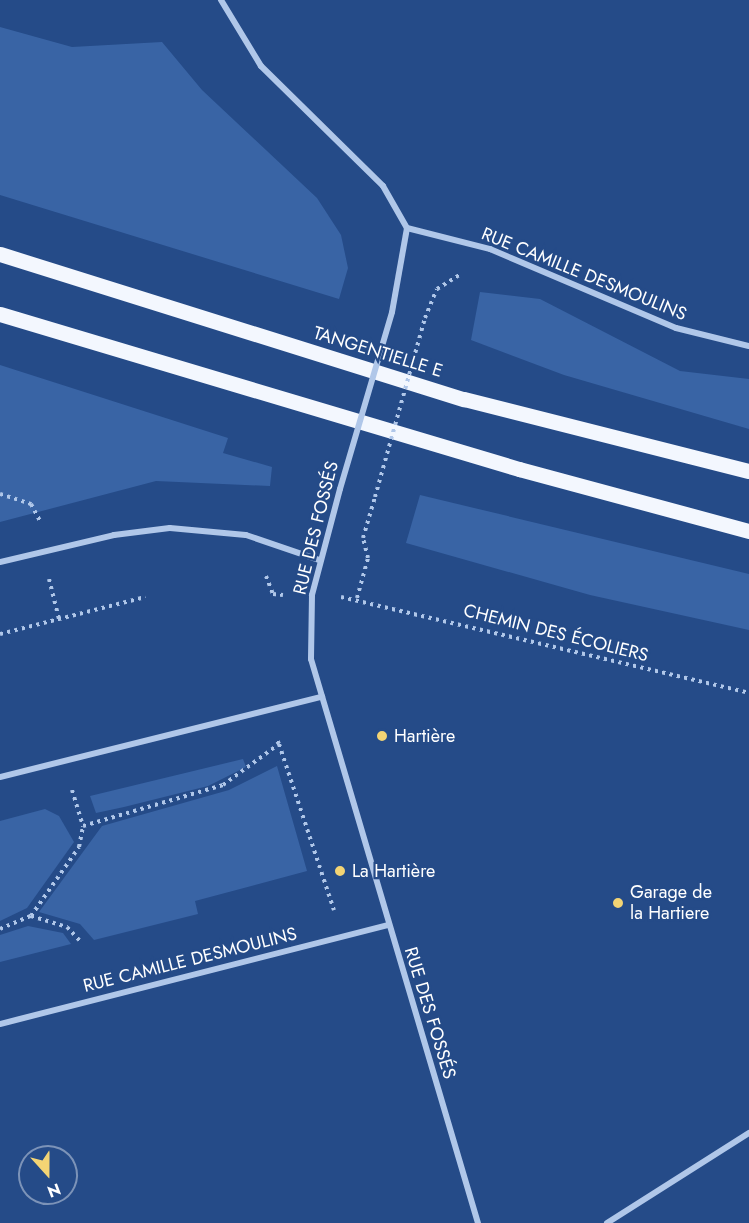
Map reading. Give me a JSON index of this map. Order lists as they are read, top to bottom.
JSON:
{
  "streets": {
    "main road": ["TANGENTIELLE E"],
    "street": ["RUE CAMILLE DESMOULINS", "RUE DES FOSSÉS"],
    "path": ["CHEMIN DES ÉCOLIERS"]
  },
  "crossings": [
    ["RUE CAMILLE DESMOULINS", "RUE DES FOSSÉS"]
  ],
  "places": ["Hartière", "La Hartière", "Garage de la Hartiere"],
  "north": "bottom"
}
